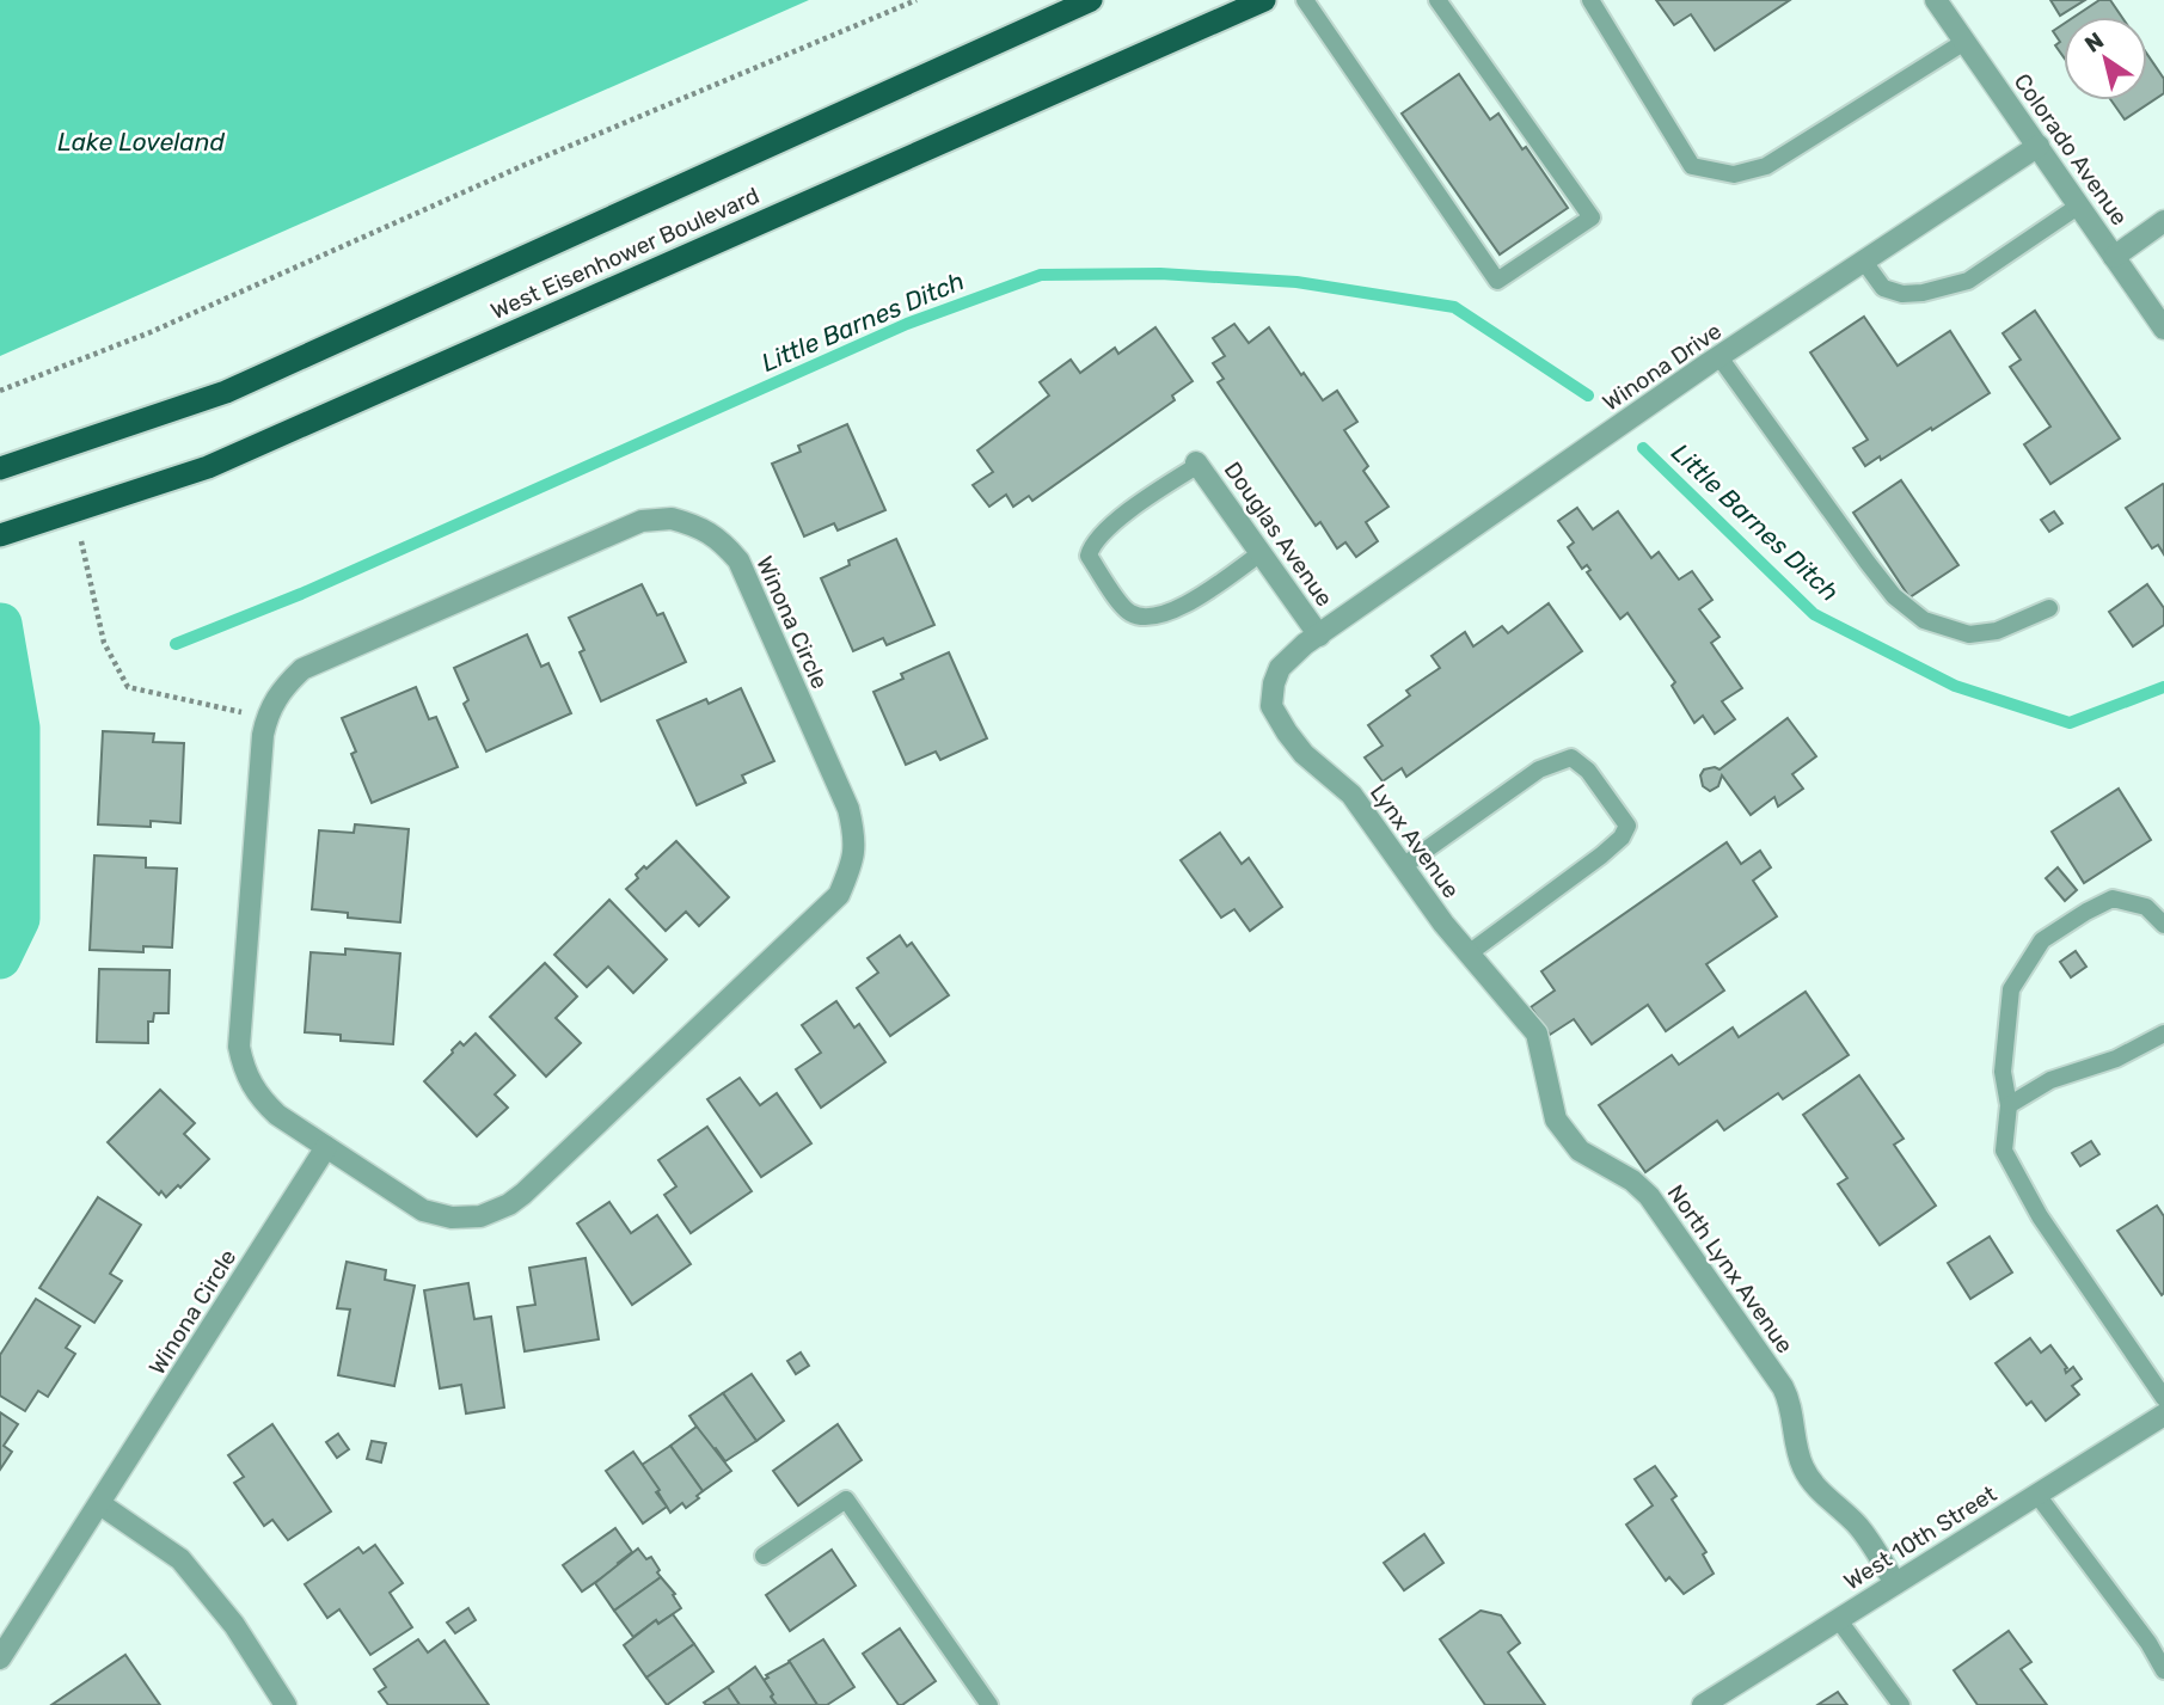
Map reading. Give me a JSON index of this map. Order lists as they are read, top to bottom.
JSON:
{
  "streets": {
    "highway": ["West Eisenhower Boulevard"],
    "street": [
      "Colorado Avenue",
      "Winona Drive",
      "Douglas Avenue",
      "Winona Circle",
      "Lynx Avenue",
      "North Lynx Avenue",
      "West 10th Street"
    ]
  },
  "crossings": [
    ["Colorado Avenue", "Winona Drive"],
    ["Winona Drive", "Douglas Avenue"],
    ["Winona Drive", "Lynx Avenue"],
    ["Douglas Avenue", "Lynx Avenue"],
    ["Lynx Avenue", "North Lynx Avenue"],
    ["North Lynx Avenue", "West 10th Street"]
  ],
  "water": ["Lake Loveland", "Little Barnes Ditch"],
  "north": "top left"
}
